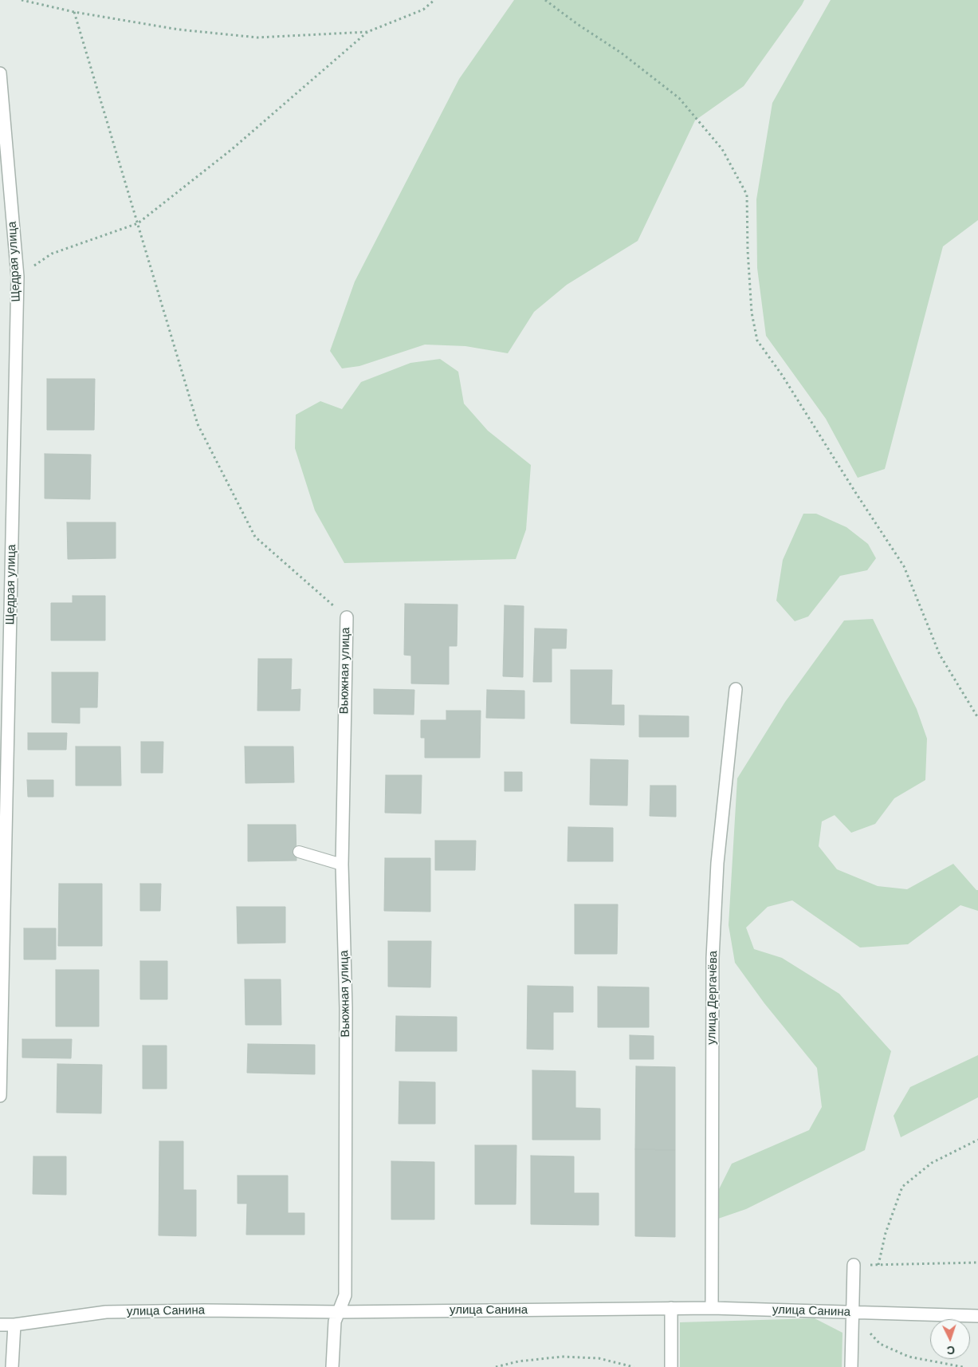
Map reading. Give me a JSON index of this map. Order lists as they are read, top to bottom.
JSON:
{
  "streets": {
    "street": [
      "Щедрая улица",
      "Вьюжная улица",
      "улица Дергачёва",
      "улица Санина"
    ]
  },
  "crossings": [
    ["Вьюжная улица", "улица Санина"],
    ["улица Дергачёва", "улица Санина"]
  ],
  "north": "bottom"
}
